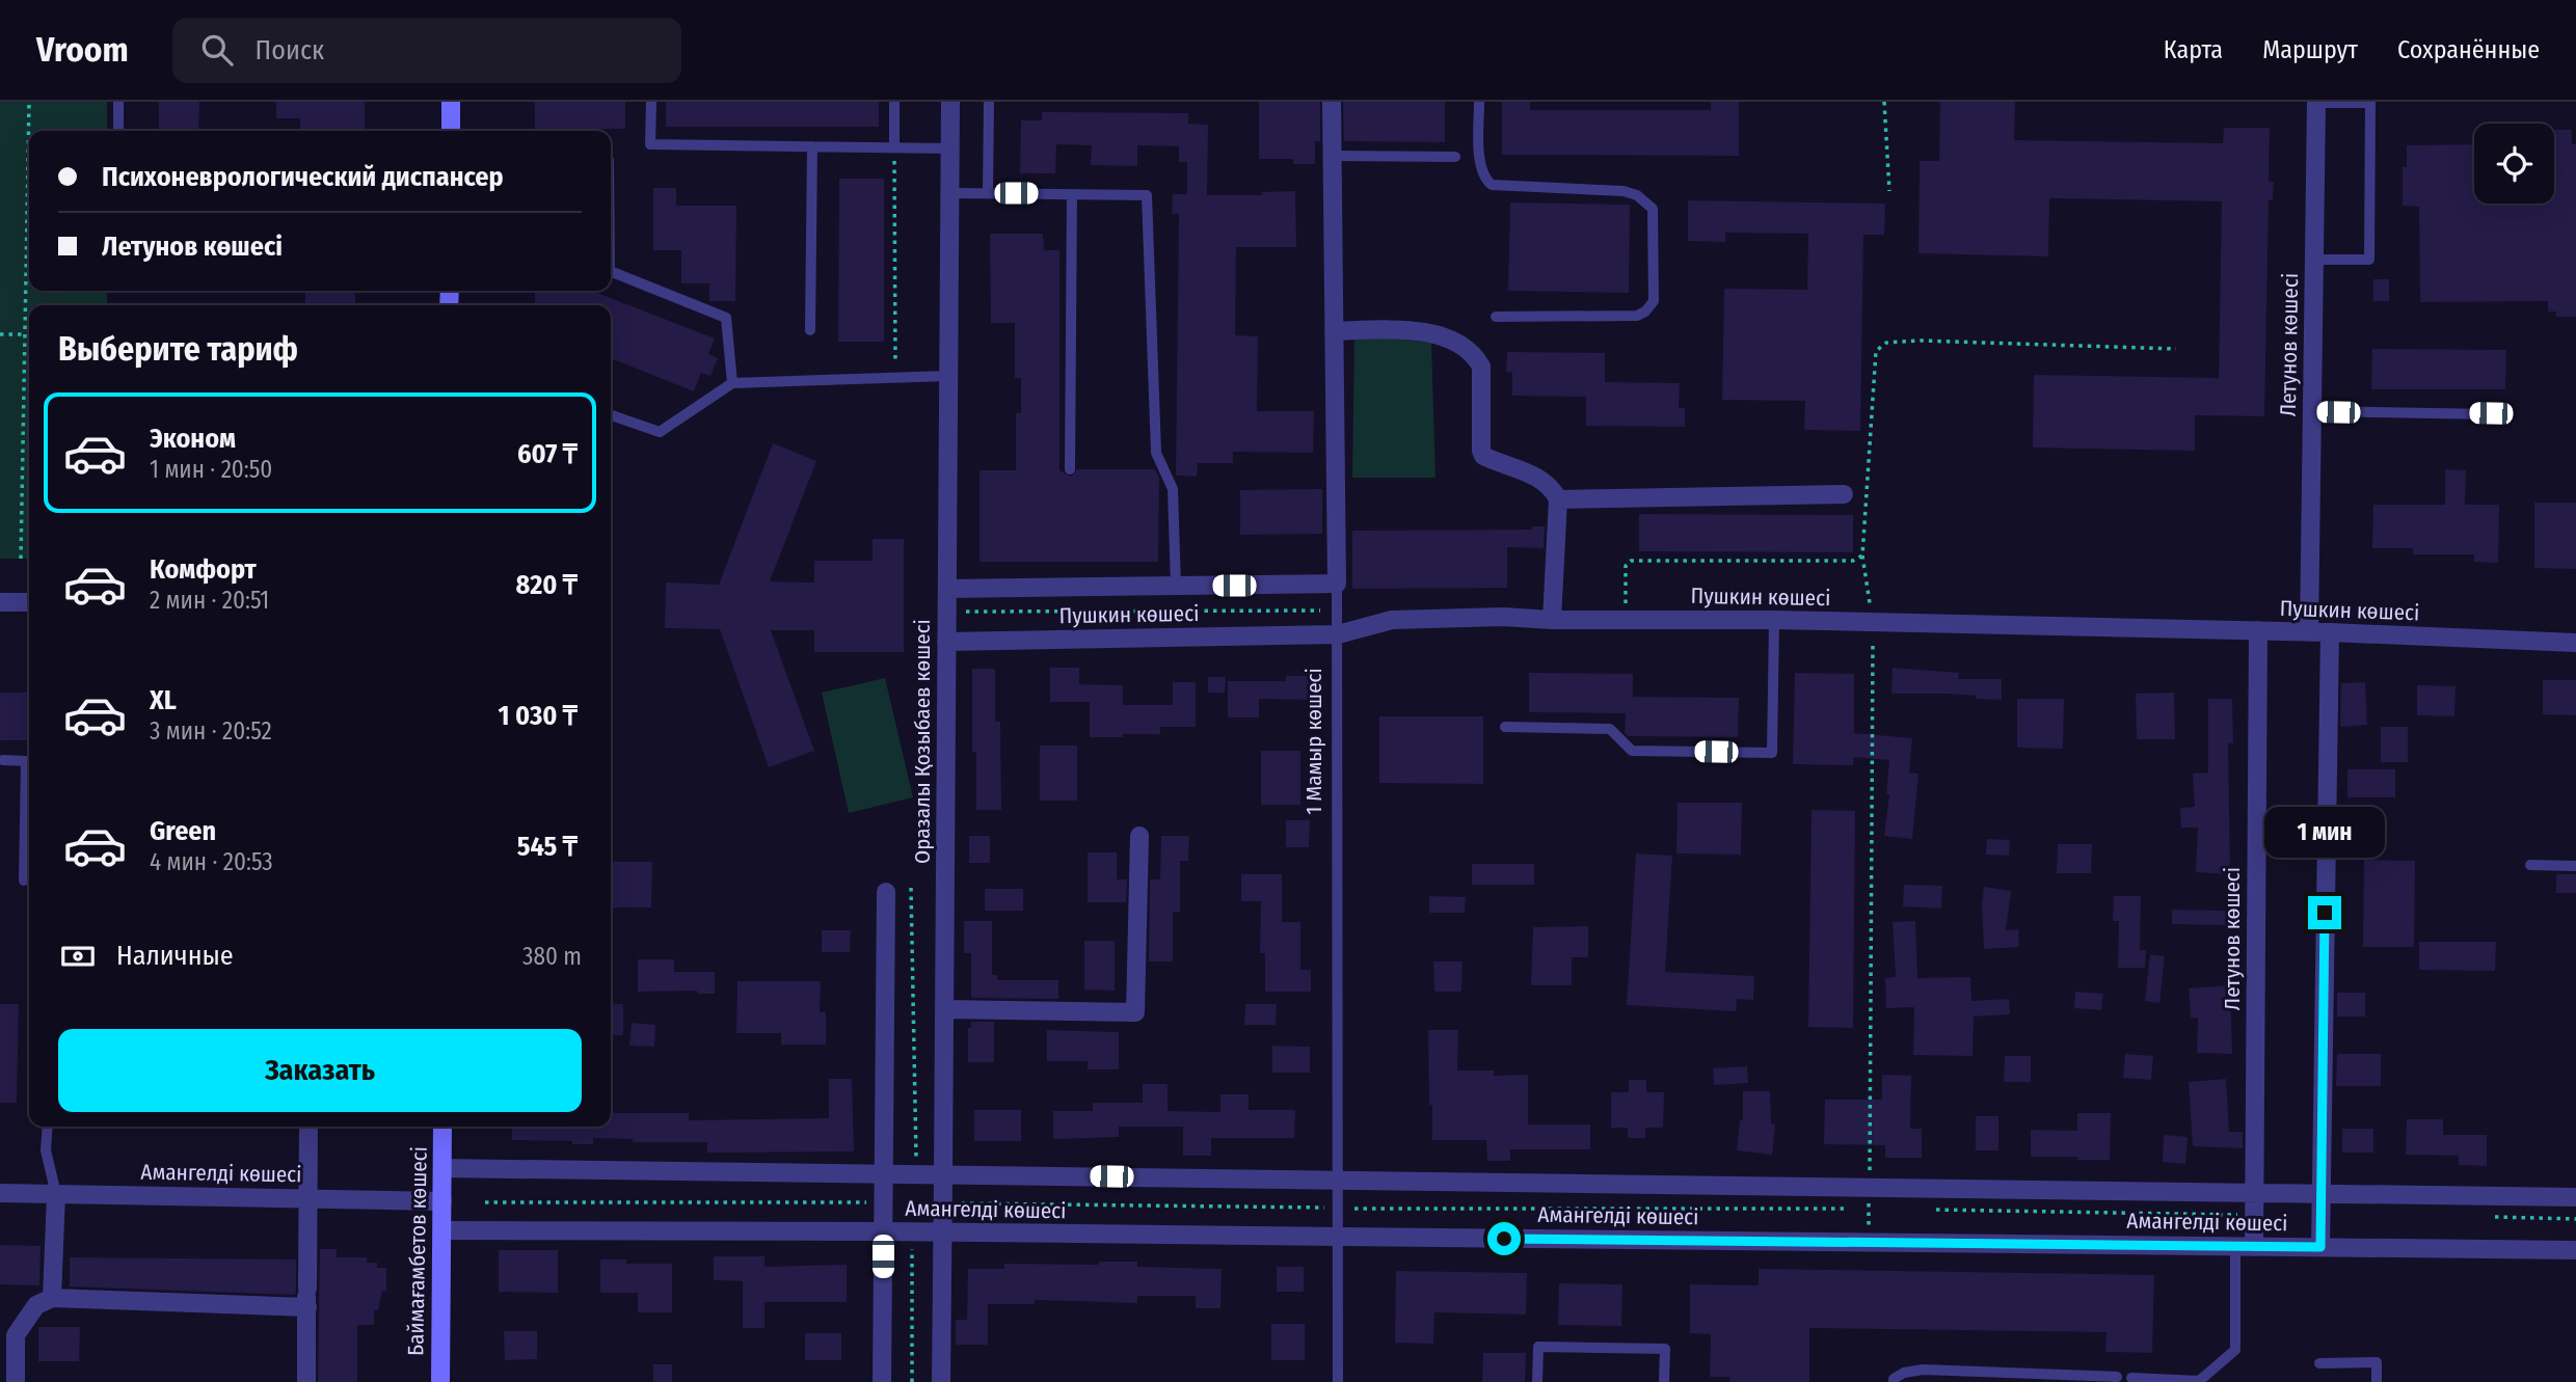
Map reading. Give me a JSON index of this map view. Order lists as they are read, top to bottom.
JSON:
{
  "streets": {
    "main road": ["Баймағамбетов көшесі"],
    "street": [
      "Летунов көшесі",
      "Пушкин көшесі",
      "Оразалы Қозыбаев көшесі",
      "1 Мамыр көшесі",
      "Амангелді көшесі"
    ]
  },
  "crossings": [
    ["Летунов көшесі", "Пушкин көшесі"],
    ["Летунов көшесі", "Амангелді көшесі"],
    ["Пушкин көшесі", "Оразалы Қозыбаев көшесі"],
    ["Пушкин көшесі", "1 Мамыр көшесі"],
    ["Оразалы Қозыбаев көшесі", "Амангелді көшесі"],
    ["1 Мамыр көшесі", "Амангелді көшесі"],
    ["Амангелді көшесі", "Баймағамбетов көшесі"]
  ],
  "page": {
    "header": "Vroom",
    "search": "Поиск",
    "nav": ["Карта", "Маршрут", "Сохранённые"],
    "banner": ["Психоневрологический диспансер", "Летунов көшесі"],
    "heading": "Выберите тариф",
    "list": [
      {
        "name": "Эконом",
        "note": "1 мин · 20:50",
        "value": "607 ₸"
      },
      {
        "name": "Комфорт",
        "note": "2 мин · 20:51",
        "value": "820 ₸"
      },
      {
        "name": "XL",
        "note": "3 мин · 20:52",
        "value": "1 030 ₸"
      },
      {
        "name": "Green",
        "note": "4 мин · 20:53",
        "value": "545 ₸"
      }
    ],
    "bubble": "1 мин",
    "pay": ["Наличные", "380 m"],
    "buttons": "Заказать"
  }
}
